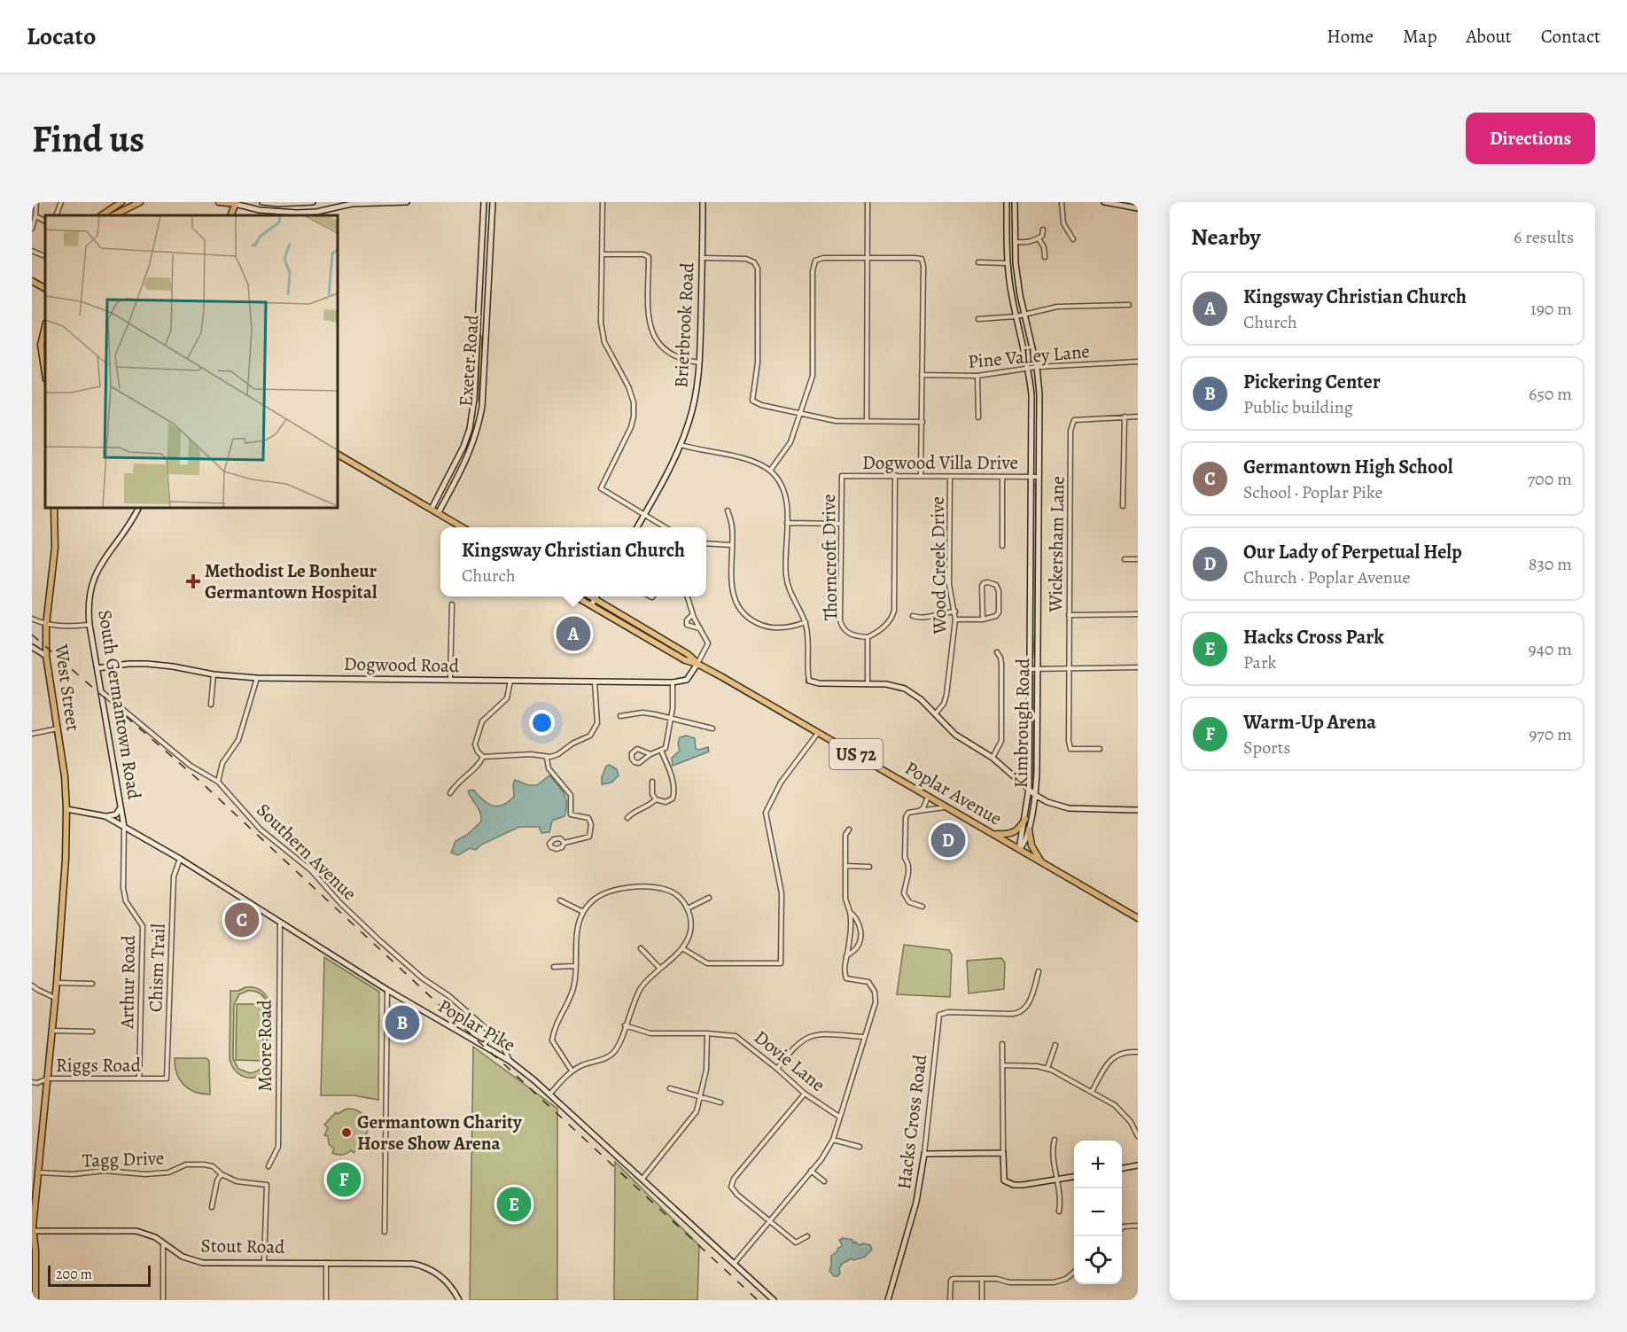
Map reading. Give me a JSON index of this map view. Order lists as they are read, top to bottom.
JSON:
{
  "streets": {
    "main road": ["West Street", "US 72", "Poplar Avenue"],
    "street": [
      "Brierbrook Road",
      "Pine Valley Lane",
      "Exeter Road",
      "Dogwood Villa Drive",
      "Wickersham Lane",
      "Thorncroft Drive",
      "Wood Creek Drive",
      "Dogwood Road",
      "South Germantown Road",
      "Kimbrough Road",
      "Southern Avenue",
      "Chism Trail",
      "Arthur Road",
      "Poplar Pike",
      "Moore Road",
      "Dovie Lane",
      "Riggs Road",
      "Hacks Cross Road",
      "Tagg Drive",
      "Stout Road"
    ]
  },
  "crossings": [
    ["Pine Valley Lane", "Wood Creek Drive"],
    ["Pine Valley Lane", "Kimbrough Road"],
    ["Dogwood Villa Drive", "Thorncroft Drive"],
    ["Dogwood Villa Drive", "Wood Creek Drive"],
    ["Dogwood Villa Drive", "Kimbrough Road"],
    ["Dogwood Road", "South Germantown Road"],
    ["West Street", "Poplar Pike"],
    ["South Germantown Road", "Southern Avenue"],
    ["South Germantown Road", "Arthur Road"],
    ["South Germantown Road", "Poplar Pike"],
    ["Kimbrough Road", "Poplar Avenue"],
    ["Southern Avenue", "Poplar Pike"],
    ["Chism Trail", "Poplar Pike"],
    ["Chism Trail", "Riggs Road"],
    ["Arthur Road", "Poplar Pike"],
    ["Arthur Road", "Riggs Road"],
    ["Poplar Pike", "Moore Road"],
    ["Tagg Drive", "Stout Road"]
  ],
  "places": {
    "health": ["Methodist Le Bonheur Germantown Hospital"],
    "other": ["Germantown Charity Horse Show Arena"]
  },
  "scale_bar": "200 m",
  "page": {
    "header": "Locato",
    "nav": [
      "Home",
      "Map",
      "About",
      "Contact"
    ],
    "buttons": "Directions",
    "title": "Find us",
    "heading": ["Nearby", "6 results"],
    "list": [
      {
        "mark": "A",
        "name": "Kingsway Christian Church",
        "note": "Church",
        "value": "190 m"
      },
      {
        "mark": "B",
        "name": "Pickering Center",
        "note": "Public building",
        "value": "650 m"
      },
      {
        "mark": "C",
        "name": "Germantown High School",
        "note": "School · Poplar Pike",
        "value": "700 m"
      },
      {
        "mark": "D",
        "name": "Our Lady of Perpetual Help",
        "note": "Church · Poplar Avenue",
        "value": "830 m"
      },
      {
        "mark": "E",
        "name": "Hacks Cross Park",
        "note": "Park",
        "value": "940 m"
      },
      {
        "mark": "F",
        "name": "Warm-Up Arena",
        "note": "Sports",
        "value": "970 m"
      }
    ],
    "popup": ["Kingsway Christian Church", "Church"],
    "pins": [
      "A",
      "D",
      "C",
      "B",
      "F",
      "E"
    ],
    "map_buttons": ["+", "−"],
    "scale": "200 m"
  }
}
